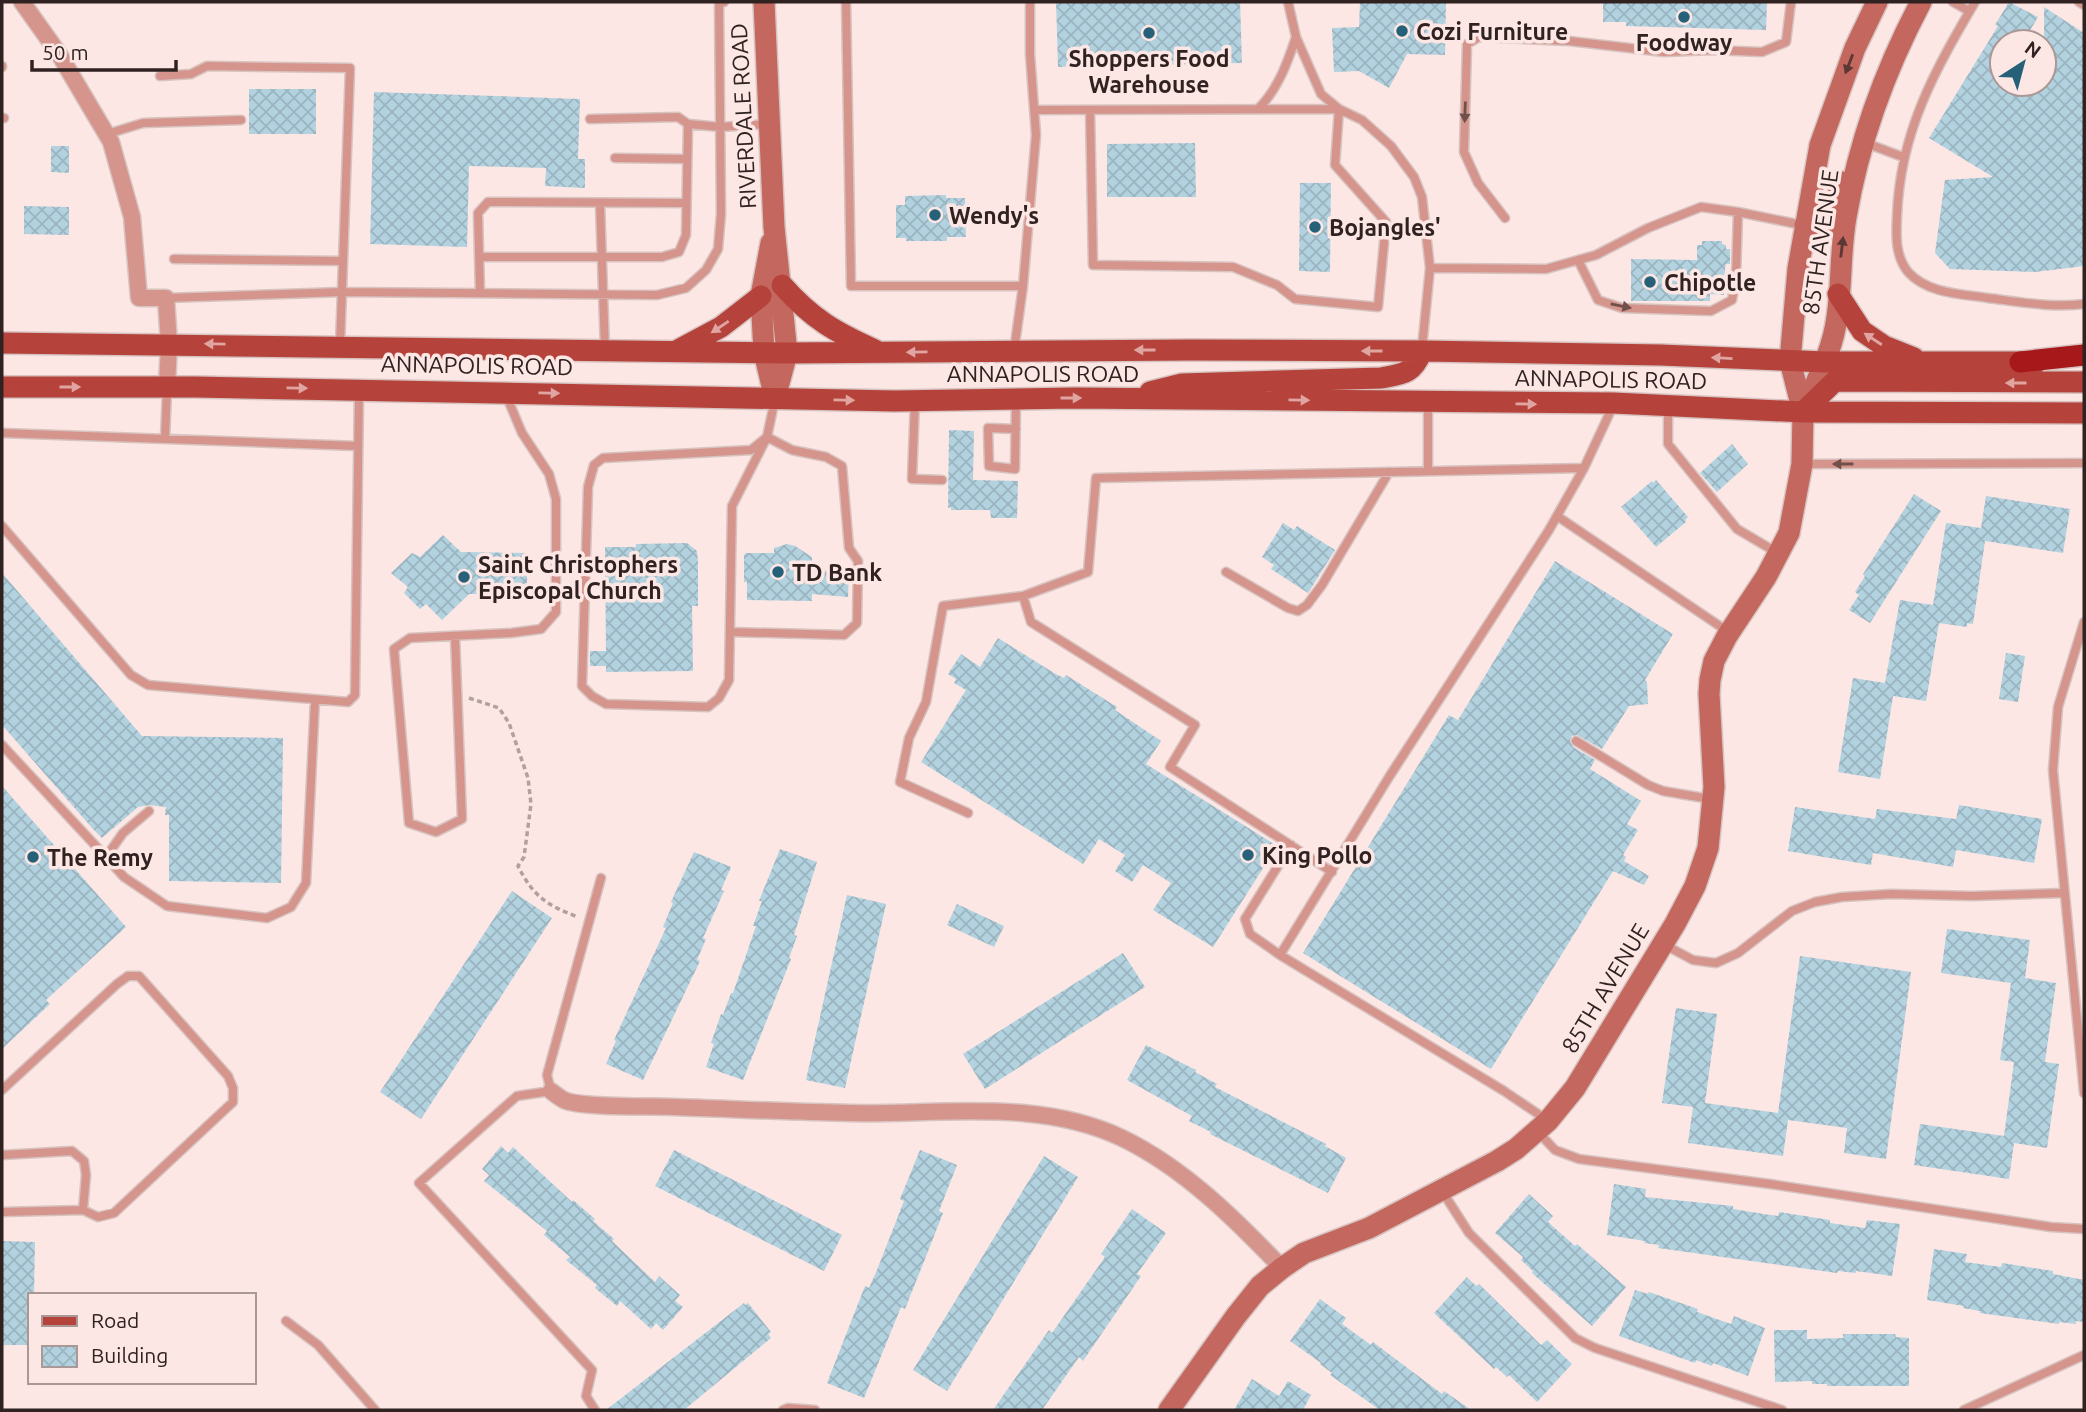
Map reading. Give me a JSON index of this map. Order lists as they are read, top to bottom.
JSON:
{
  "streets": {
    "main road": ["ANNAPOLIS ROAD"],
    "street": ["RIVERDALE ROAD", "85TH AVENUE"]
  },
  "crossings": [
    ["RIVERDALE ROAD", "ANNAPOLIS ROAD"],
    ["85TH AVENUE", "ANNAPOLIS ROAD"]
  ],
  "places": [
    "Foodway",
    "Cozi Furniture",
    "Shoppers Food Warehouse",
    "Wendy's",
    "Bojangles'",
    "Chipotle",
    "TD Bank",
    "Saint Christophers Episcopal Church",
    "King Pollo",
    "The Remy"
  ],
  "legend": ["Road", "Building"],
  "scale_bar": "50 m",
  "north": "top right"
}
